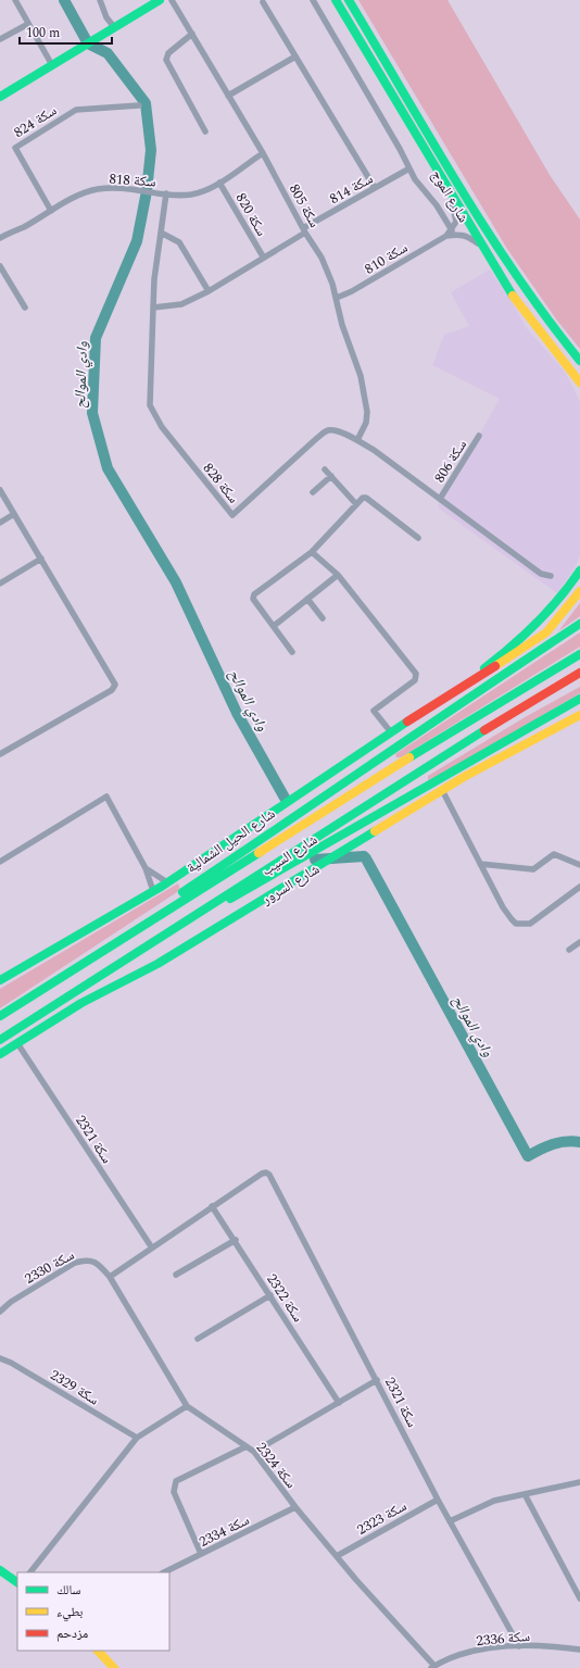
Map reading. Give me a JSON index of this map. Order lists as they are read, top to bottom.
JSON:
{
  "streets": {
    "main road": [
      "شارع الموج",
      "شارع الحيل الشمالية",
      "شارع السيب",
      "شارع السرور"
    ],
    "street": [
      "سكة 824",
      "سكة 818",
      "سكة 814",
      "سكة 805",
      "سكة 820",
      "سكة 810",
      "سكة 806",
      "سكة 828",
      "سكة 2321",
      "سكة 2330",
      "سكة 2322",
      "سكة 2329",
      "سكة 2324",
      "سكة 2323",
      "سكة 2334",
      "سكة 2336"
    ]
  },
  "crossings": [
    ["سكة 824", "سكة 818"],
    ["سكة 818", "سكة 805"],
    ["سكة 818", "سكة 820"],
    ["سكة 814", "سكة 805"],
    ["شارع الموج", "سكة 810"],
    ["سكة 805", "سكة 810"],
    ["سكة 805", "سكة 828"],
    ["سكة 806", "سكة 828"],
    ["شارع السرور", "سكة 2321"],
    ["سكة 2321", "سكة 2322"],
    ["سكة 2321", "سكة 2323"],
    ["سكة 2321", "سكة 2336"],
    ["سكة 2330", "سكة 2324"],
    ["سكة 2324", "سكة 2323"],
    ["سكة 2324", "سكة 2334"],
    ["سكة 2324", "سكة 2336"]
  ],
  "water": ["وادي الموالح"],
  "legend": ["سالك", "بطيء", "مزدحم"],
  "scale_bar": "100 m"
}
